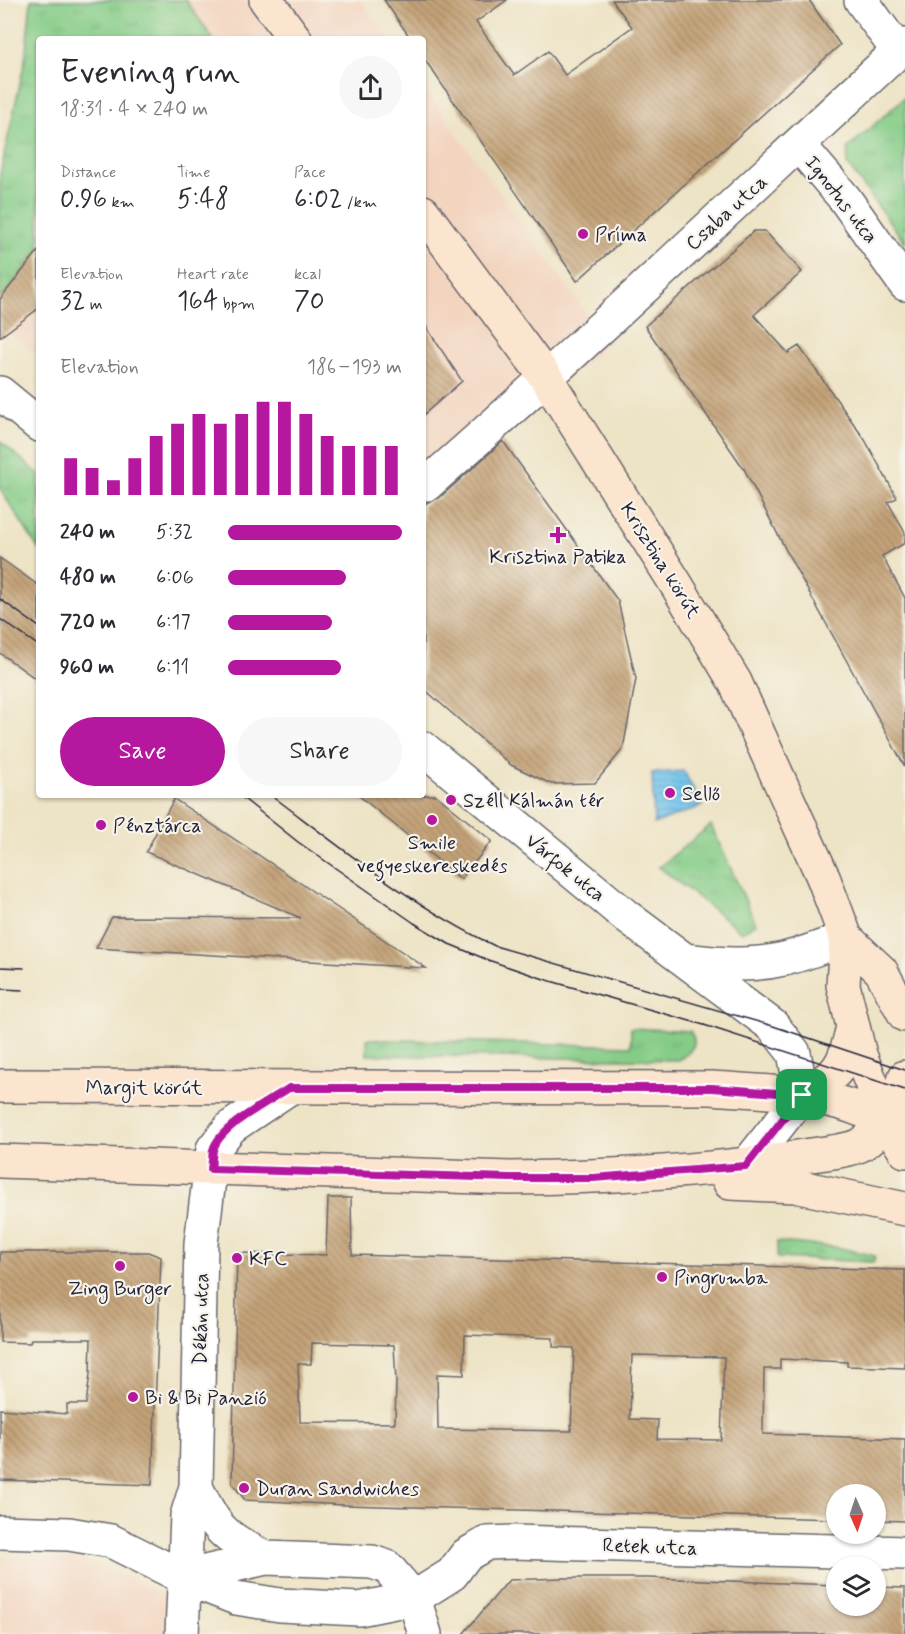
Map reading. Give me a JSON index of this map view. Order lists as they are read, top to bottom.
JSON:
{
  "streets": {
    "main road": ["Krisztina körút", "Margit körút"],
    "street": [
      "Ignotus utca",
      "Csaba utca",
      "Várfok utca",
      "Dékán utca",
      "Retek utca"
    ]
  },
  "crossings": [
    ["Ignotus utca", "Csaba utca"],
    ["Csaba utca", "Krisztina körút"],
    ["Krisztina körút", "Várfok utca"],
    ["Dékán utca", "Retek utca"]
  ],
  "places": {
    "other": [
      "Príma",
      "Sellő",
      "Széll Kálmán tér",
      "Smile vegyeskereskedés",
      "Pénztárca",
      "KFC",
      "Zing Burger",
      "Pingrumba",
      "Bi & Bi Panzió",
      "Duran Sandwiches"
    ],
    "health": ["Krisztina Patika"]
  },
  "north": "bottom",
  "page": {
    "heading": ["Evening run", "18:31 · 4 × 240 m"],
    "stats": [
      ["Distance", "0.96 km"],
      ["Time", "5:48"],
      ["Pace", "6:02 /km"],
      ["Elevation", "32 m"],
      ["Heart rate", "164 bpm"],
      ["kcal", "70"]
    ],
    "chart": ["Elevation", "186–193 m"],
    "list": [
      {
        "name": "240 m",
        "note": "5:32"
      },
      {
        "name": "480 m",
        "note": "6:06"
      },
      {
        "name": "720 m",
        "note": "6:17"
      },
      {
        "name": "960 m",
        "note": "6:11"
      }
    ],
    "buttons": ["Save", "Share"]
  }
}
